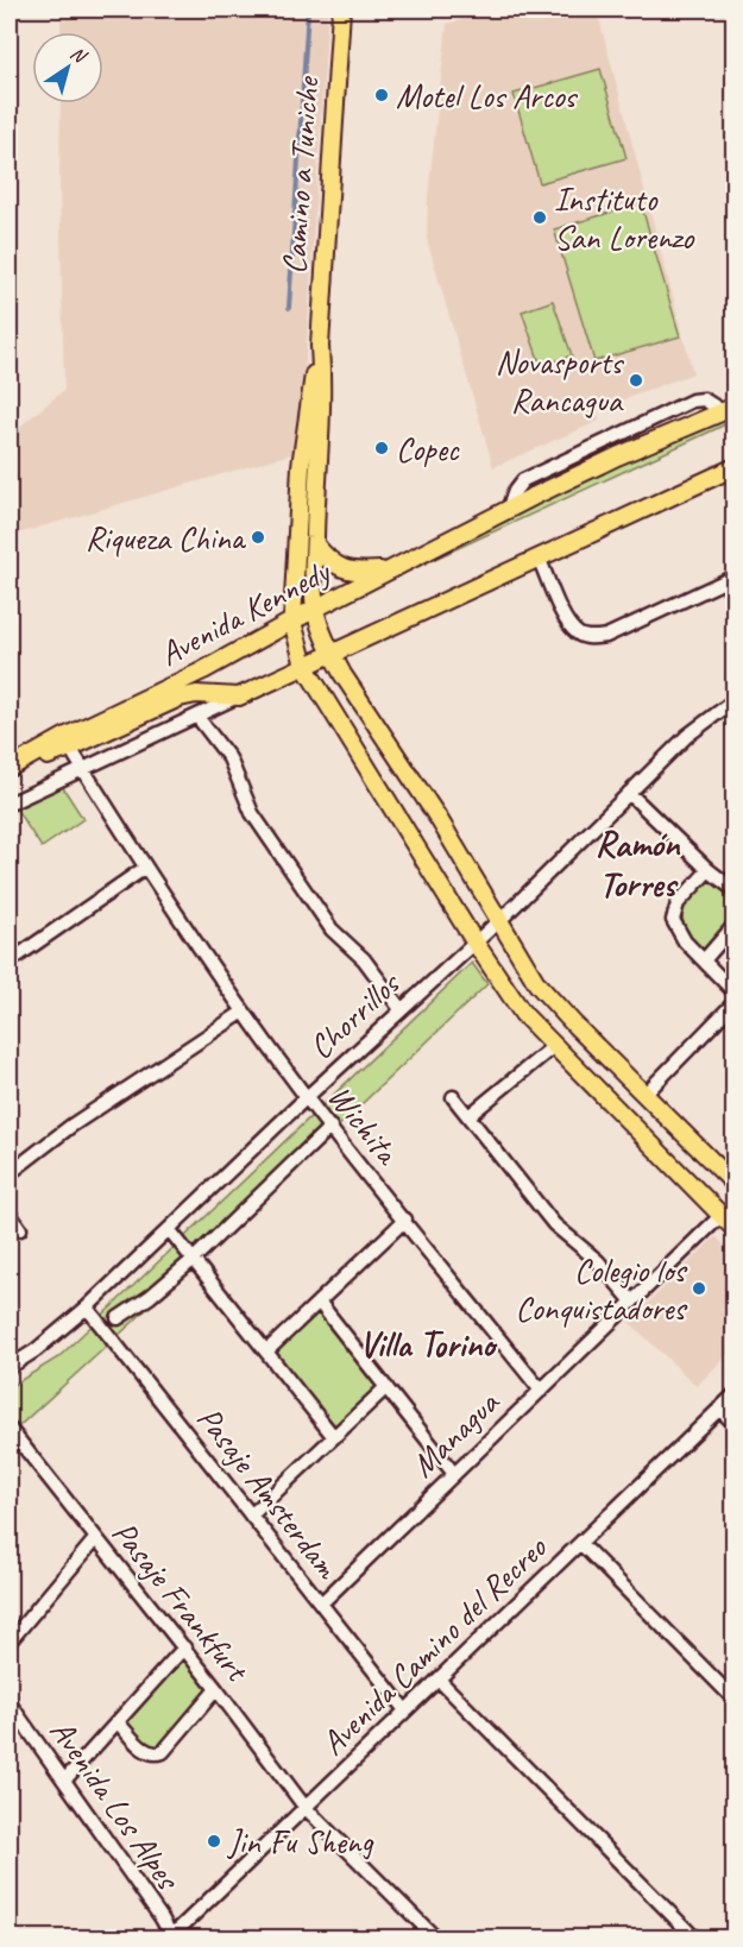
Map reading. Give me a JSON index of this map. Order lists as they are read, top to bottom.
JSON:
{
  "streets": {
    "main road": ["Camino a Tuniche", "Avenida Kennedy"],
    "street": [
      "Chorrillos",
      "Wichita",
      "Managua",
      "Pasaje Amsterdam",
      "Pasaje Frankfurt",
      "Avenida Camino del Recreo",
      "Avenida Los Alpes"
    ]
  },
  "crossings": [
    ["Camino a Tuniche", "Avenida Kennedy"],
    ["Camino a Tuniche", "Chorrillos"],
    ["Camino a Tuniche", "Managua"],
    ["Avenida Kennedy", "Wichita"],
    ["Chorrillos", "Wichita"],
    ["Chorrillos", "Pasaje Amsterdam"],
    ["Wichita", "Managua"],
    ["Managua", "Pasaje Amsterdam"],
    ["Pasaje Amsterdam", "Avenida Camino del Recreo"],
    ["Pasaje Frankfurt", "Avenida Camino del Recreo"],
    ["Avenida Camino del Recreo", "Avenida Los Alpes"]
  ],
  "districts": ["Ramón Torres", "Villa Torino"],
  "places": [
    "Motel Los Arcos",
    "Instituto San Lorenzo",
    "Novasports Rancagua",
    "Copec",
    "Riqueza China",
    "Colegio los Conquistadores",
    "Jin Fu Sheng"
  ],
  "north": "top right"
}
